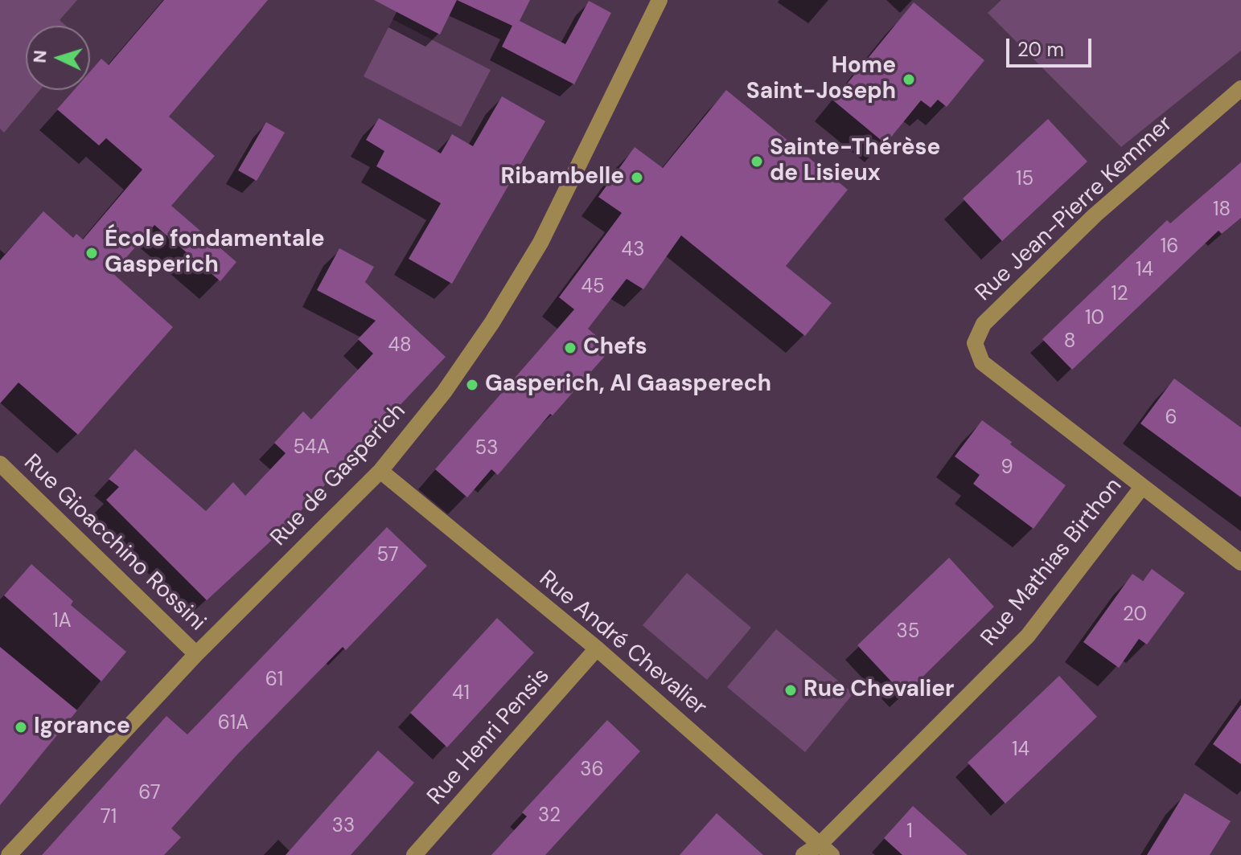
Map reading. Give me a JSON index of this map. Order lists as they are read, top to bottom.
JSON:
{
  "streets": {
    "street": [
      "Rue Jean-Pierre Kemmer",
      "Rue de Gasperich",
      "Rue Gioacchino Rossini",
      "Rue Mathias Birthon",
      "Rue André Chevalier",
      "Rue Henri Pensis"
    ]
  },
  "crossings": [
    ["Rue Jean-Pierre Kemmer", "Rue Mathias Birthon"],
    ["Rue de Gasperich", "Rue Gioacchino Rossini"],
    ["Rue de Gasperich", "Rue André Chevalier"],
    ["Rue Mathias Birthon", "Rue André Chevalier"],
    ["Rue André Chevalier", "Rue Henri Pensis"]
  ],
  "places": [
    "Home Saint-Joseph",
    "Sainte-Thérèse de Lisieux",
    "Ribambelle",
    "École fondamentale Gasperich",
    "Chefs",
    "Gasperich, Al Gaasperech",
    "Rue Chevalier",
    "Igorance"
  ],
  "house_numbers": [
    "15",
    "18",
    "16",
    "43",
    "14",
    "45",
    "12",
    "10",
    "8",
    "48",
    "6",
    "54A",
    "53",
    "9",
    "57",
    "20",
    "1A",
    "35",
    "61",
    "41",
    "61A",
    "14",
    "36",
    "67",
    "32",
    "71",
    "33",
    "1"
  ],
  "scale_bar": "20 m",
  "north": "left"
}
